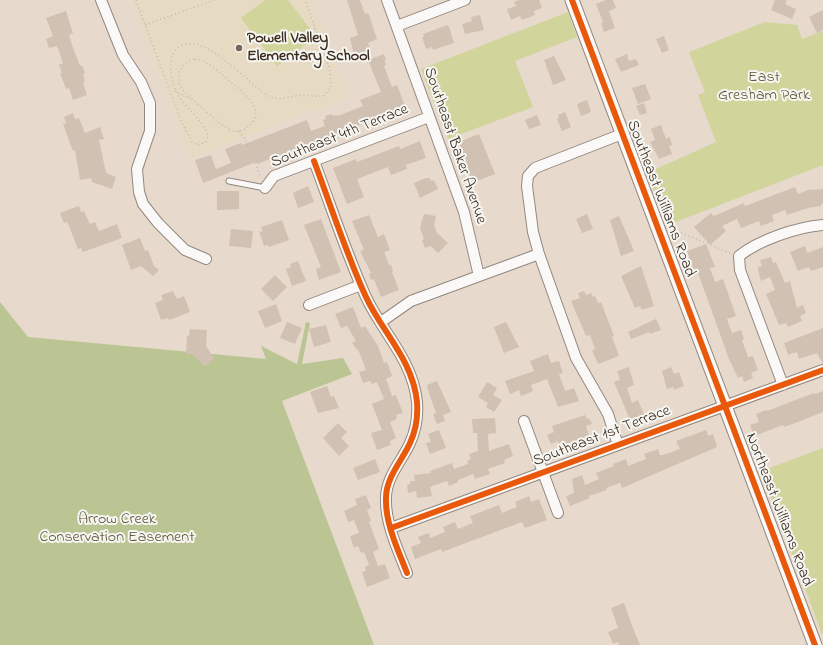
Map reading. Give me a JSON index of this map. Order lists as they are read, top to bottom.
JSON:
{
  "streets": {
    "street": [
      "Southeast 4th Terrace",
      "Southeast Baker Avenue",
      "Southeast Williams Road",
      "Southeast 1st Terrace",
      "Northeast Williams Road"
    ]
  },
  "crossings": [
    ["Southeast 4th Terrace", "Southeast Baker Avenue"],
    ["Southeast Williams Road", "Southeast 1st Terrace"],
    ["Southeast Williams Road", "Northeast Williams Road"],
    ["Southeast 1st Terrace", "Northeast Williams Road"]
  ],
  "parks": ["East Gresham Park", "Arrow Creek Conservation Easement"],
  "places": ["Powell Valley Elementary School"]
}
